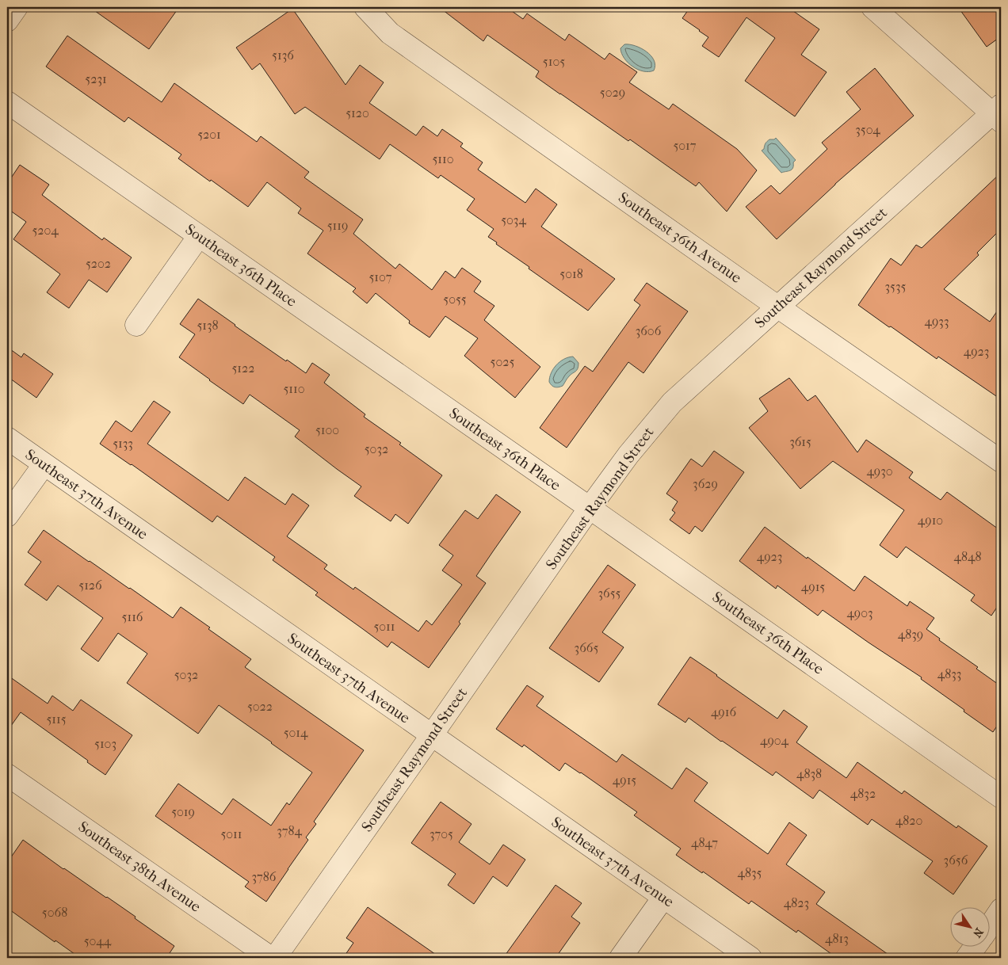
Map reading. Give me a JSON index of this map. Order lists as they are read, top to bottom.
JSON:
{
  "streets": {
    "street": [
      "Southeast 36th Avenue",
      "Southeast 36th Place",
      "Southeast Raymond Street",
      "Southeast 37th Avenue",
      "Southeast 38th Avenue"
    ]
  },
  "crossings": [
    ["Southeast 36th Avenue", "Southeast Raymond Street"],
    ["Southeast 36th Place", "Southeast Raymond Street"],
    ["Southeast Raymond Street", "Southeast 37th Avenue"]
  ],
  "house_numbers": [
    "5136",
    "5105",
    "5231",
    "5029",
    "5120",
    "3504",
    "5201",
    "5017",
    "5110",
    "5034",
    "5119",
    "5204",
    "5202",
    "5018",
    "5107",
    "3535",
    "5055",
    "4933",
    "5138",
    "3606",
    "4923",
    "5025",
    "5122",
    "5110",
    "5100",
    "3615",
    "5133",
    "5032",
    "4930",
    "3629",
    "4910",
    "4923",
    "4848",
    "5126",
    "4915",
    "3655",
    "4903",
    "5116",
    "5011",
    "4839",
    "3665",
    "4833",
    "5032",
    "5022",
    "4916",
    "5115",
    "5014",
    "4904",
    "5103",
    "4838",
    "4915",
    "4832",
    "5019",
    "4820",
    "3784",
    "5011",
    "3705",
    "4847",
    "3656",
    "4835",
    "3786",
    "4823",
    "5068",
    "4813",
    "5044"
  ],
  "north": "bottom right"
}
